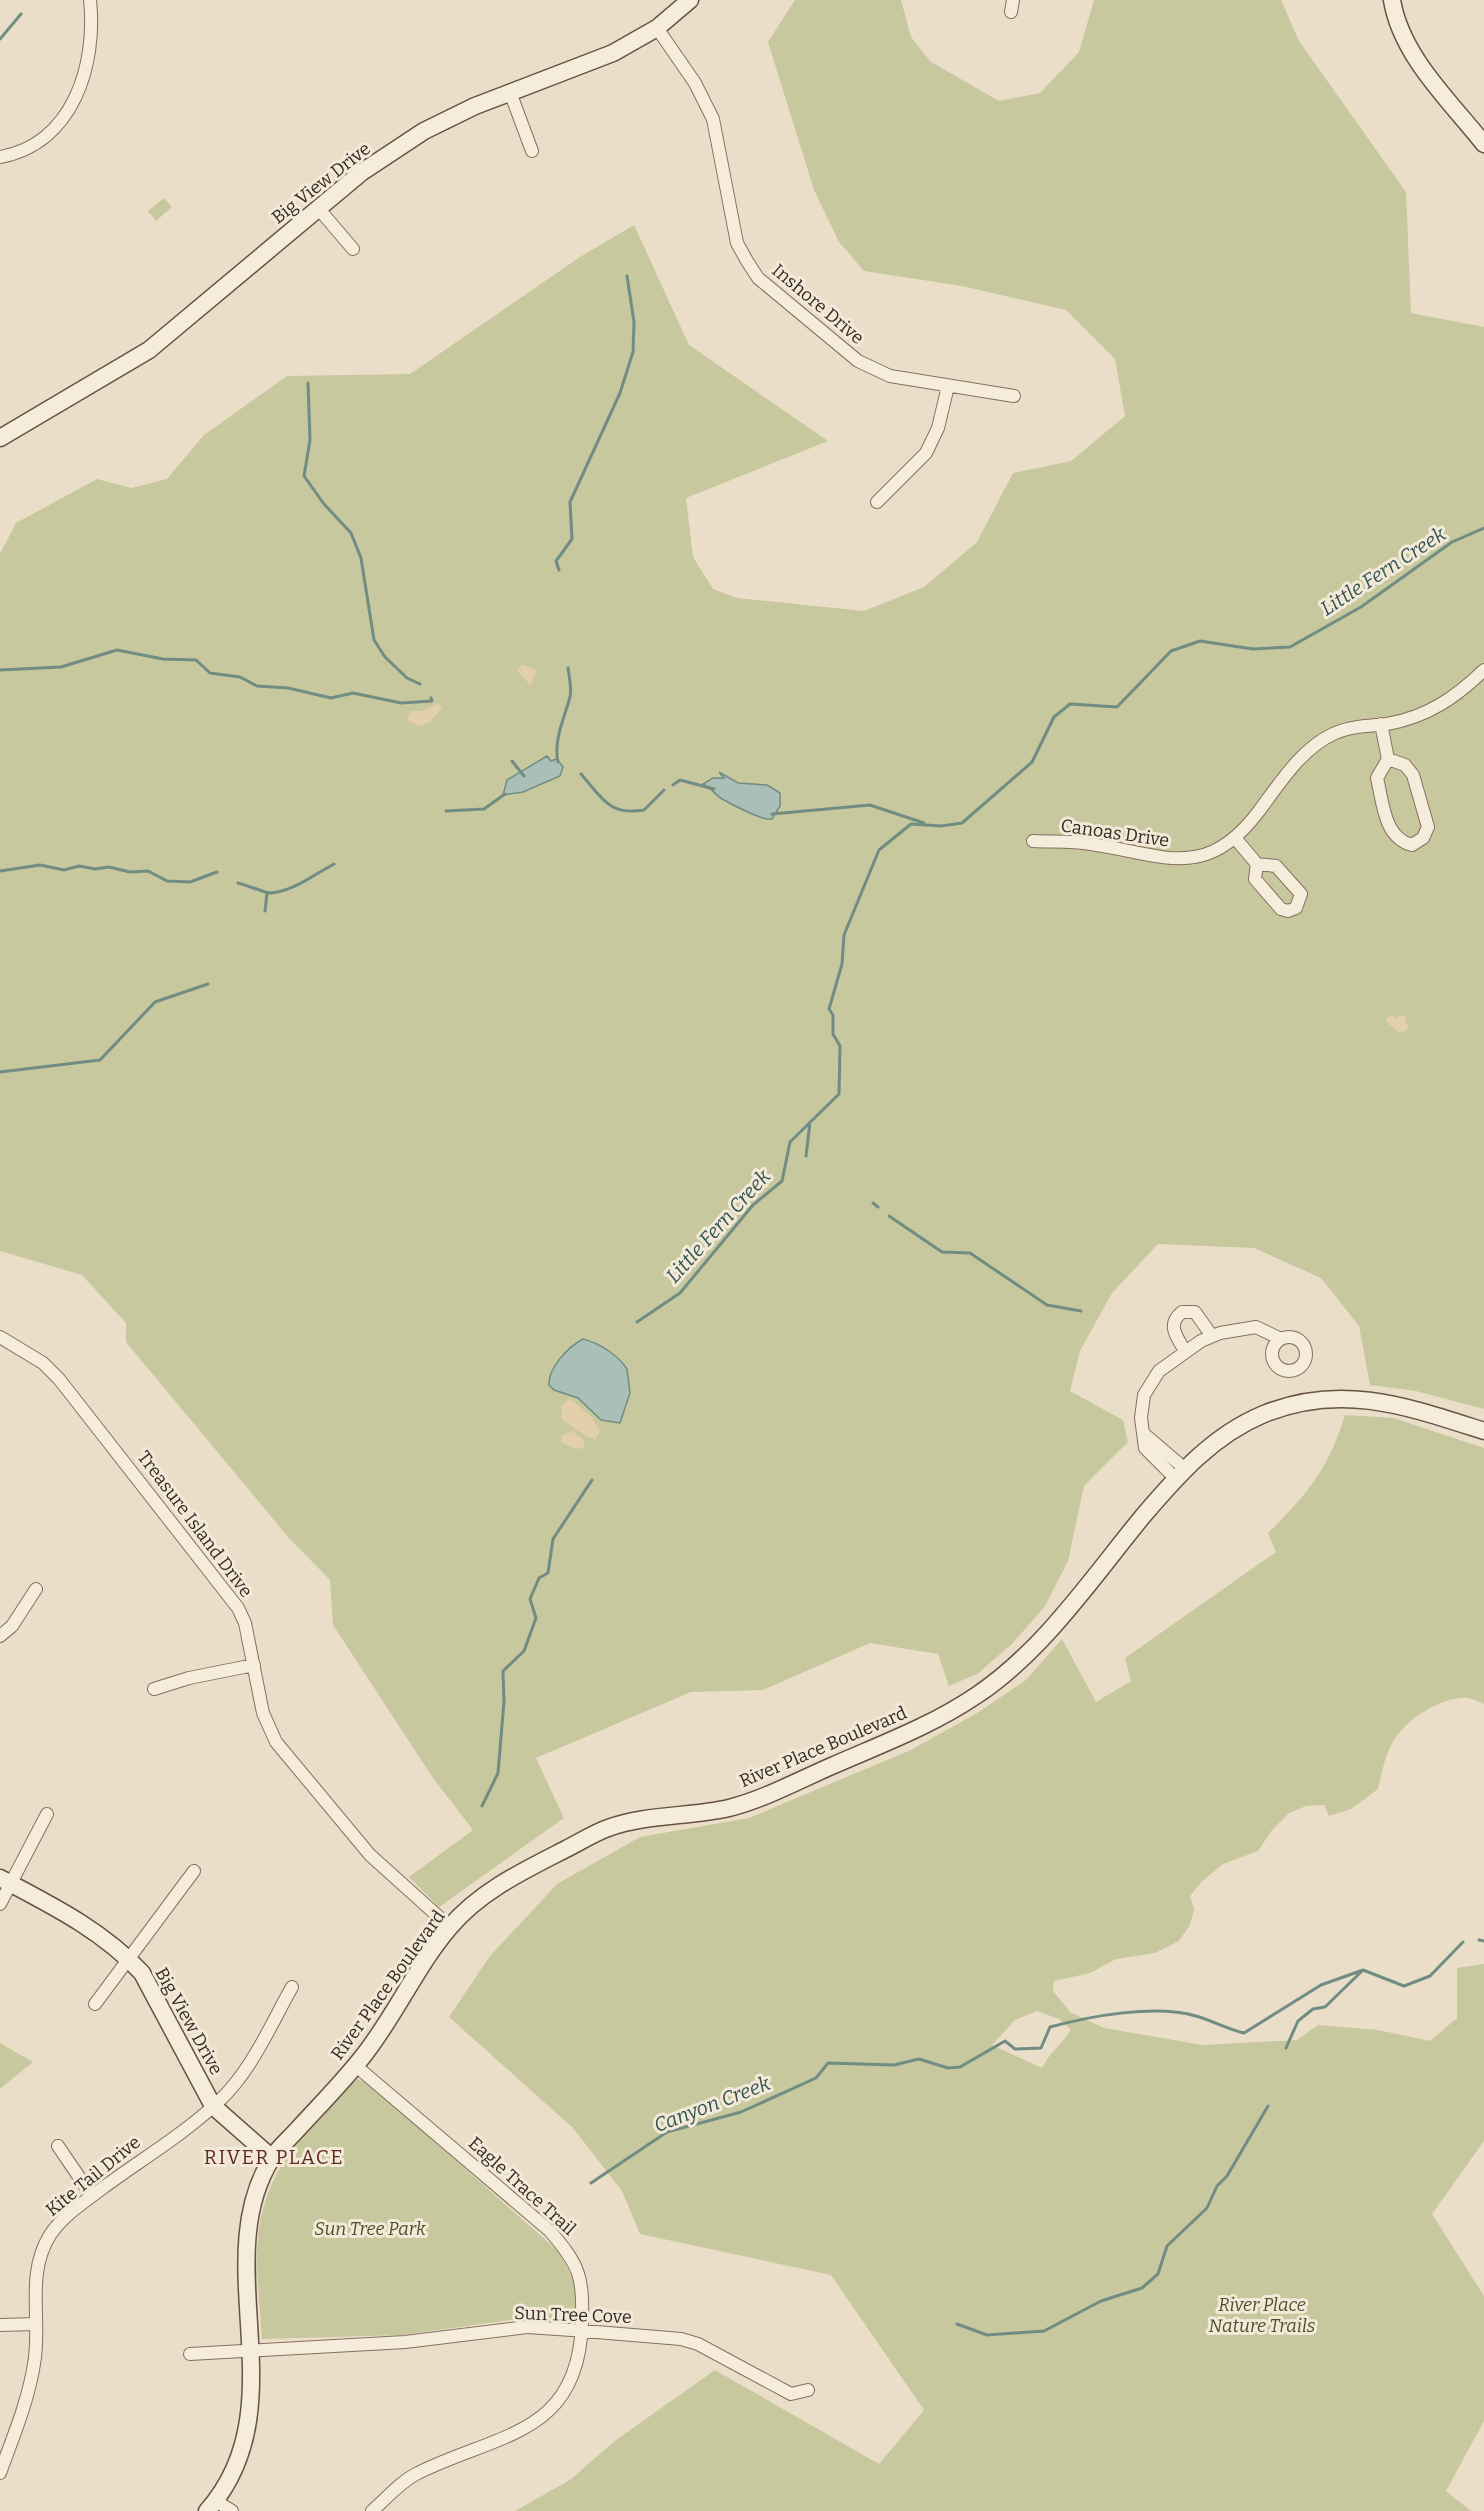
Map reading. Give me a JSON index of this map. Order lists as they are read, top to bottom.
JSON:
{
  "streets": {
    "street": [
      "Big View Drive",
      "Inshore Drive",
      "Canoas Drive",
      "Treasure Island Drive",
      "River Place Boulevard",
      "Kite Tail Drive",
      "Eagle Trace Trail",
      "Sun Tree Cove"
    ]
  },
  "crossings": [
    ["Big View Drive", "Inshore Drive"],
    ["Big View Drive", "River Place Boulevard"],
    ["Big View Drive", "Kite Tail Drive"],
    ["Treasure Island Drive", "River Place Boulevard"],
    ["River Place Boulevard", "Eagle Trace Trail"],
    ["River Place Boulevard", "Sun Tree Cove"],
    ["Eagle Trace Trail", "Sun Tree Cove"]
  ],
  "districts": ["RIVER PLACE"],
  "water": ["Little Fern Creek", "Canyon Creek"],
  "parks": ["Sun Tree Park", "River Place Nature Trails"]
}
